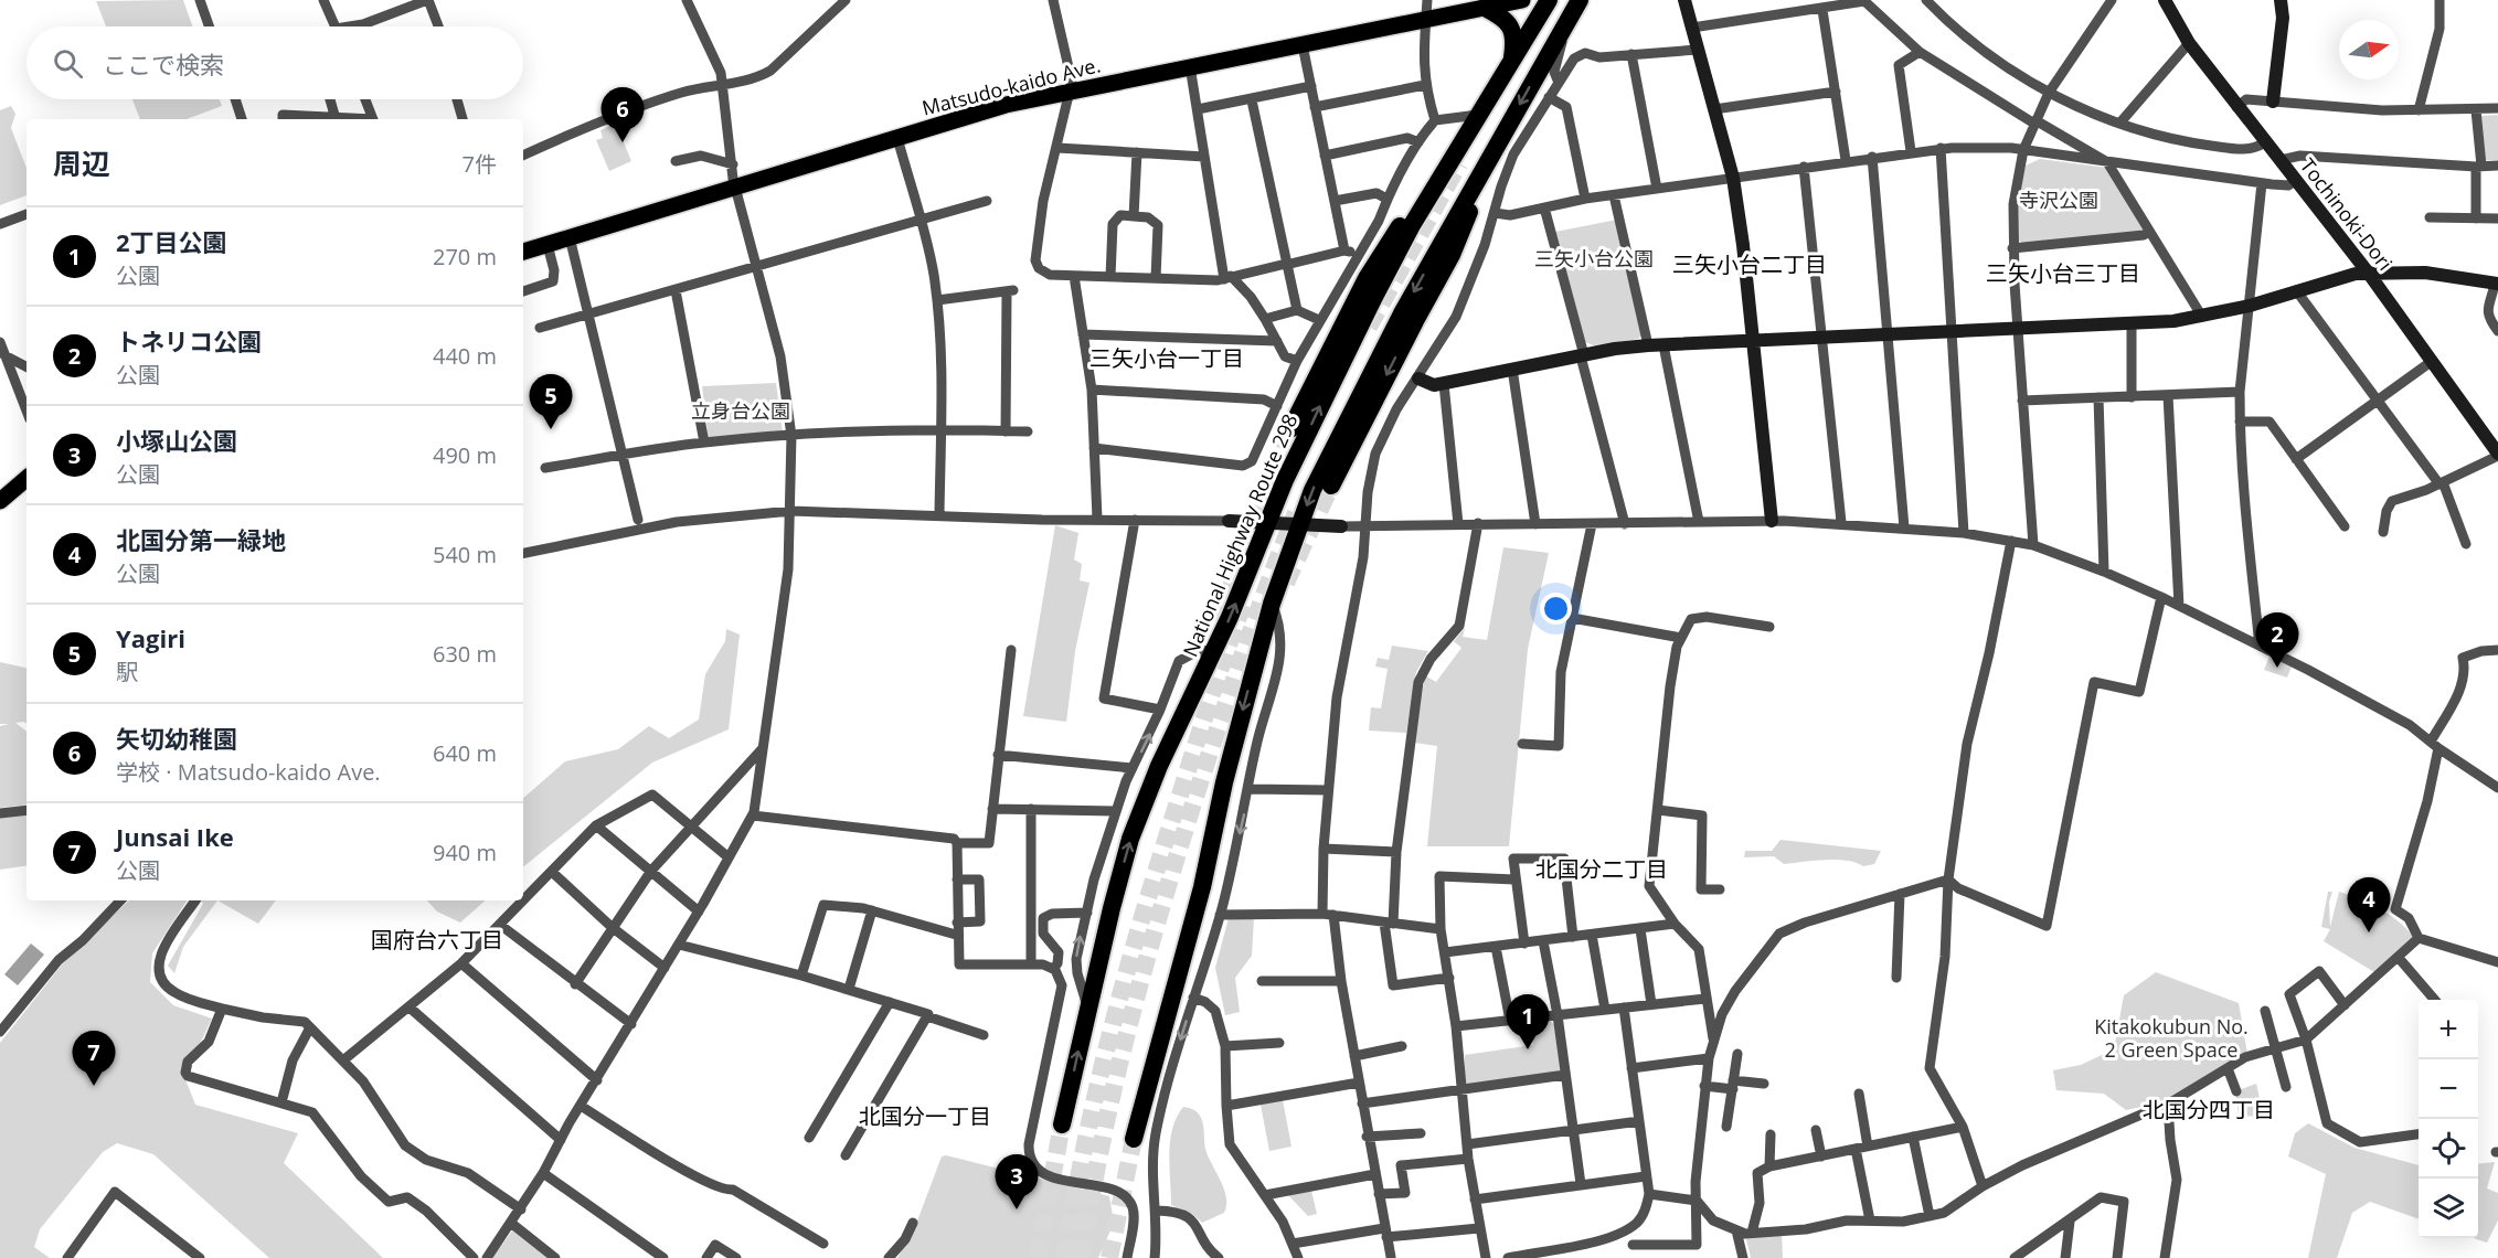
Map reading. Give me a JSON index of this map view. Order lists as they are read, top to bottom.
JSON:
{
  "streets": {
    "highway": ["National Highway Route 298"],
    "main road": ["Matsudo-kaido Ave."],
    "street": ["Tochinoki-Dori"]
  },
  "crossings": [
    ["Matsudo-kaido Ave.", "National Highway Route 298"]
  ],
  "districts": [
    "三矢小台二丁目",
    "三矢小台三丁目",
    "三矢小台一丁目",
    "北国分二丁目",
    "国府台六丁目",
    "北国分四丁目",
    "北国分一丁目"
  ],
  "parks": [
    "寺沢公園",
    "三矢小台公園",
    "立身台公園",
    "Kitakokubun No. 2 Green Space"
  ],
  "north": "right",
  "page": {
    "search": "ここで検索",
    "pins": [
      "6",
      "5",
      "2",
      "4",
      "1",
      "7",
      "3"
    ],
    "heading": ["周辺", "7件"],
    "list": [
      {
        "mark": "1",
        "name": "2丁目公園",
        "note": "公園",
        "value": "270 m"
      },
      {
        "mark": "2",
        "name": "トネリコ公園",
        "note": "公園",
        "value": "440 m"
      },
      {
        "mark": "3",
        "name": "小塚山公園",
        "note": "公園",
        "value": "490 m"
      },
      {
        "mark": "4",
        "name": "北国分第一緑地",
        "note": "公園",
        "value": "540 m"
      },
      {
        "mark": "5",
        "name": "Yagiri",
        "note": "駅",
        "value": "630 m"
      },
      {
        "mark": "6",
        "name": "矢切幼稚園",
        "note": "学校 · Matsudo-kaido Ave.",
        "value": "640 m"
      },
      {
        "mark": "7",
        "name": "Junsai Ike",
        "note": "公園",
        "value": "940 m"
      }
    ],
    "map_buttons": ["+", "−"]
  }
}
